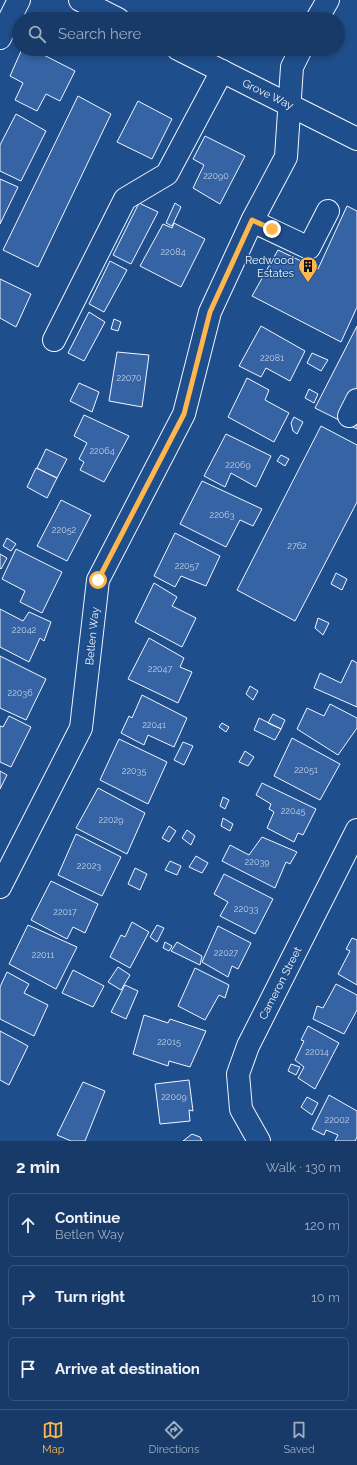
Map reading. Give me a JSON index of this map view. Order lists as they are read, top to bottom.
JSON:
{
  "streets": {
    "street": ["Grove Way", "Betlen Way", "Cameron Street"]
  },
  "crossings": [
    ["Grove Way", "Betlen Way"]
  ],
  "places": {
    "building": ["Redwood Estates"]
  },
  "house_numbers": [
    "22090",
    "22084",
    "22081",
    "22070",
    "22064",
    "22069",
    "22063",
    "22052",
    "2762",
    "22057",
    "22042",
    "22047",
    "22036",
    "22041",
    "22051",
    "22035",
    "22045",
    "22029",
    "22039",
    "22023",
    "22033",
    "22017",
    "22027",
    "22011",
    "22015",
    "22014",
    "22009",
    "22002"
  ],
  "page": {
    "search": "Search here",
    "heading": ["2 min", "Walk · 130 m"],
    "list": [
      ["Continue", "Betlen Way", "120 m"],
      ["Turn right", "10 m"],
      "Arrive at destination"
    ],
    "nav": ["Map", "Directions", "Saved"]
  }
}
